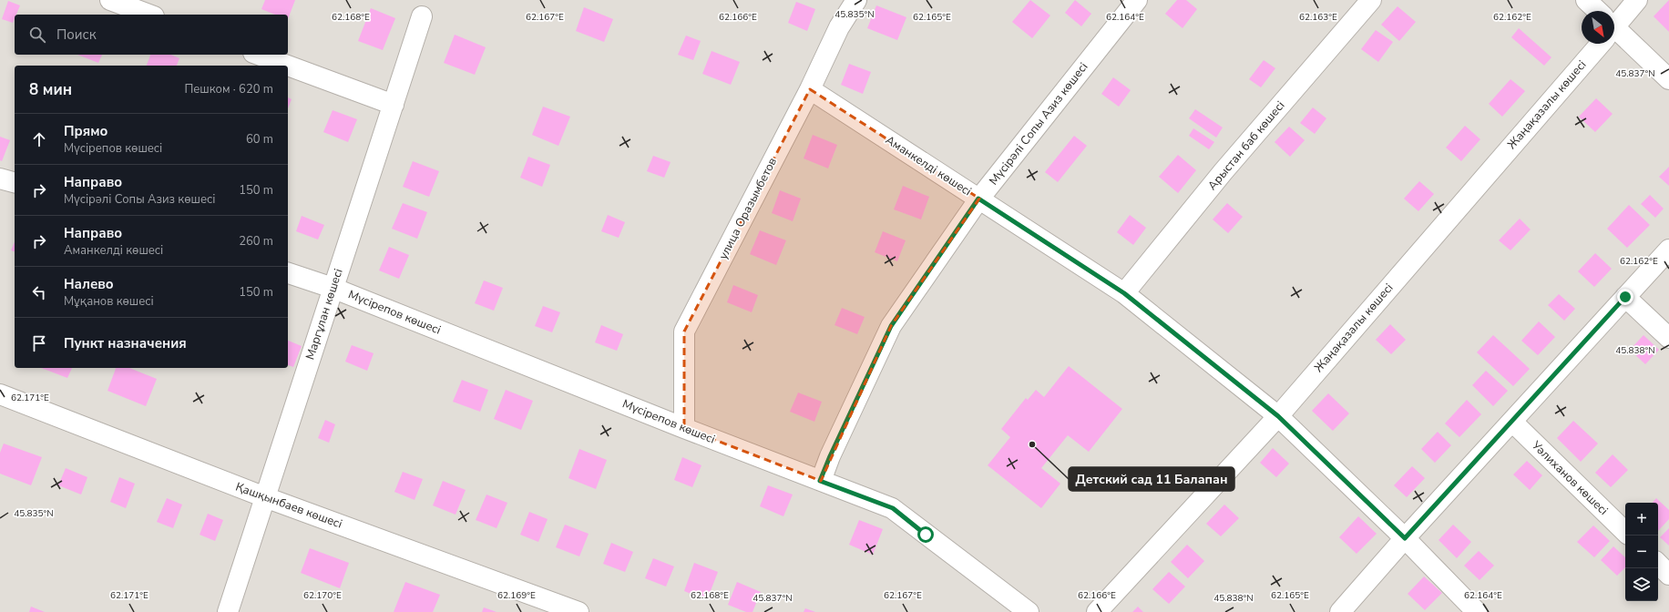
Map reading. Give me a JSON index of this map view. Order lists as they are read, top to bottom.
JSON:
{
  "streets": {
    "street": [
      "Жаңақазалы көшесі",
      "Мүсірәлі Сопы Азиз көшесі",
      "Арыстан баб көшесі",
      "Аманкелді көшесі",
      "улица Оразымбетов",
      "Мүсірепов көшесі",
      "Маргұлан көшесі",
      "Уәлиханов көшесі",
      "Қашқынбаев көшесі"
    ]
  },
  "crossings": [
    ["Жаңақазалы көшесі", "Аманкелді көшесі"],
    ["Мүсірәлі Сопы Азиз көшесі", "Аманкелді көшесі"],
    ["Мүсірәлі Сопы Азиз көшесі", "Мүсірепов көшесі"],
    ["Арыстан баб көшесі", "Аманкелді көшесі"],
    ["Аманкелді көшесі", "улица Оразымбетов"],
    ["улица Оразымбетов", "Мүсірепов көшесі"],
    ["Мүсірепов көшесі", "Маргұлан көшесі"],
    ["Маргұлан көшесі", "Қашқынбаев көшесі"]
  ],
  "places": ["Детский сад 11 Балапан"],
  "north": "bottom right",
  "page": {
    "search": "Поиск",
    "heading": ["8 мин", "Пешком · 620 m"],
    "list": [
      ["Прямо", "Мүсірепов көшесі", "60 m"],
      ["Направо", "Мүсірәлі Сопы Азиз көшесі", "150 m"],
      ["Направо", "Аманкелді көшесі", "260 m"],
      ["Налево", "Мұқанов көшесі", "150 m"],
      "Пункт назначения"
    ],
    "map_buttons": ["+", "−"]
  },
  "coordinates": [
    "45.835°N",
    "62.168°E",
    "62.167°E",
    "62.166°E",
    "62.165°E",
    "62.164°E",
    "62.163°E",
    "62.162°E",
    "45.837°N",
    "45.838°N",
    "62.171°E",
    "62.170°E",
    "62.169°E"
  ]
}
